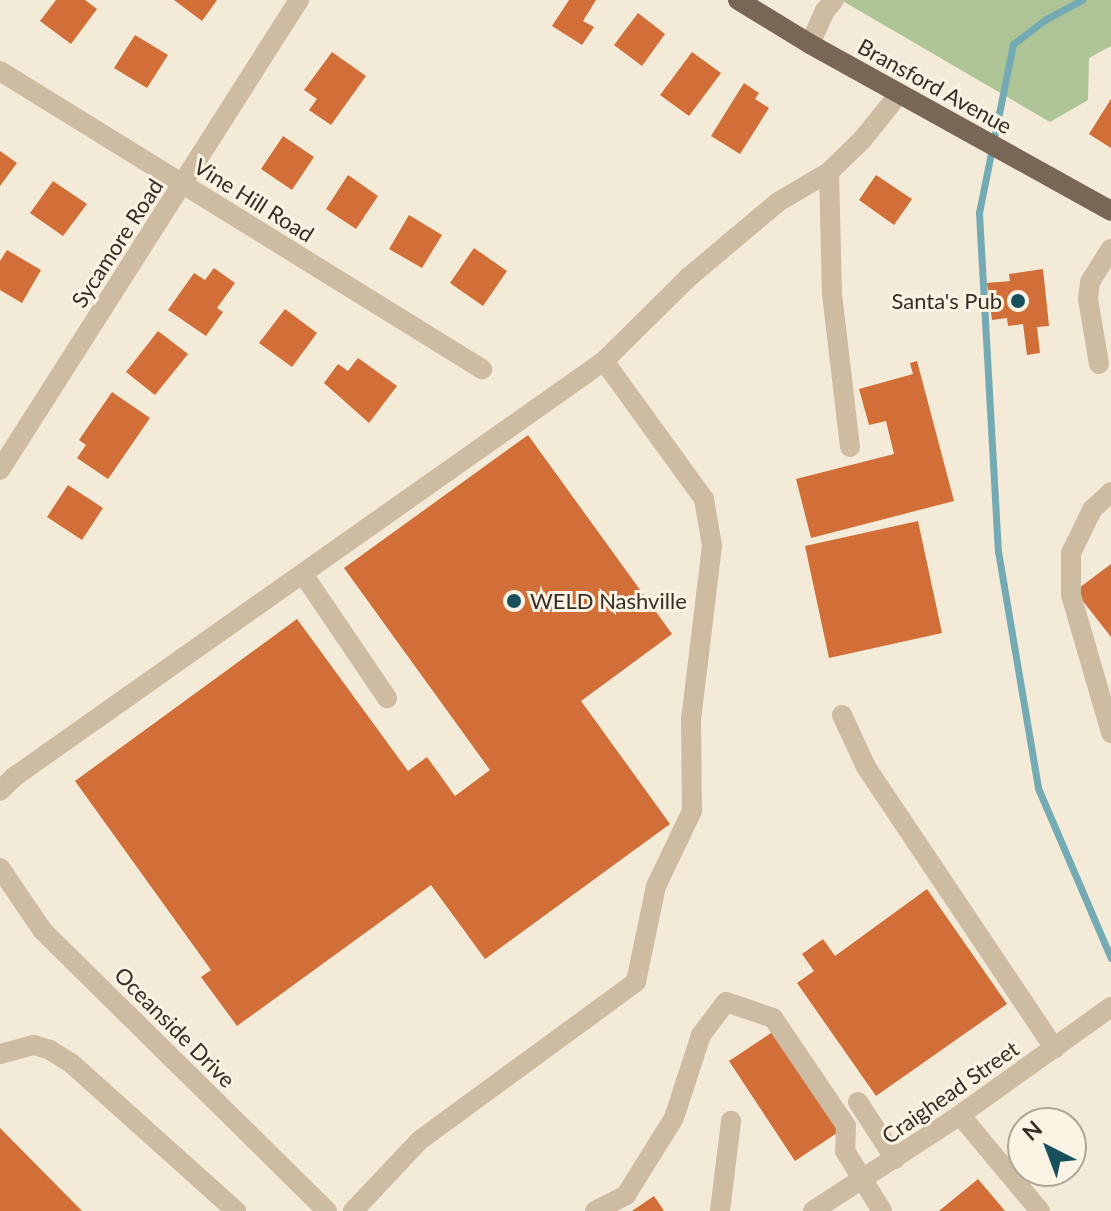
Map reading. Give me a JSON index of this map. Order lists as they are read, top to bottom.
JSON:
{
  "streets": {
    "main road": ["Bransford Avenue"],
    "street": [
      "Vine Hill Road",
      "Sycamore Road",
      "Oceanside Drive",
      "Craighead Street"
    ]
  },
  "crossings": [
    ["Vine Hill Road", "Sycamore Road"]
  ],
  "places": ["Santa's Pub", "WELD Nashville"],
  "north": "top left"
}
